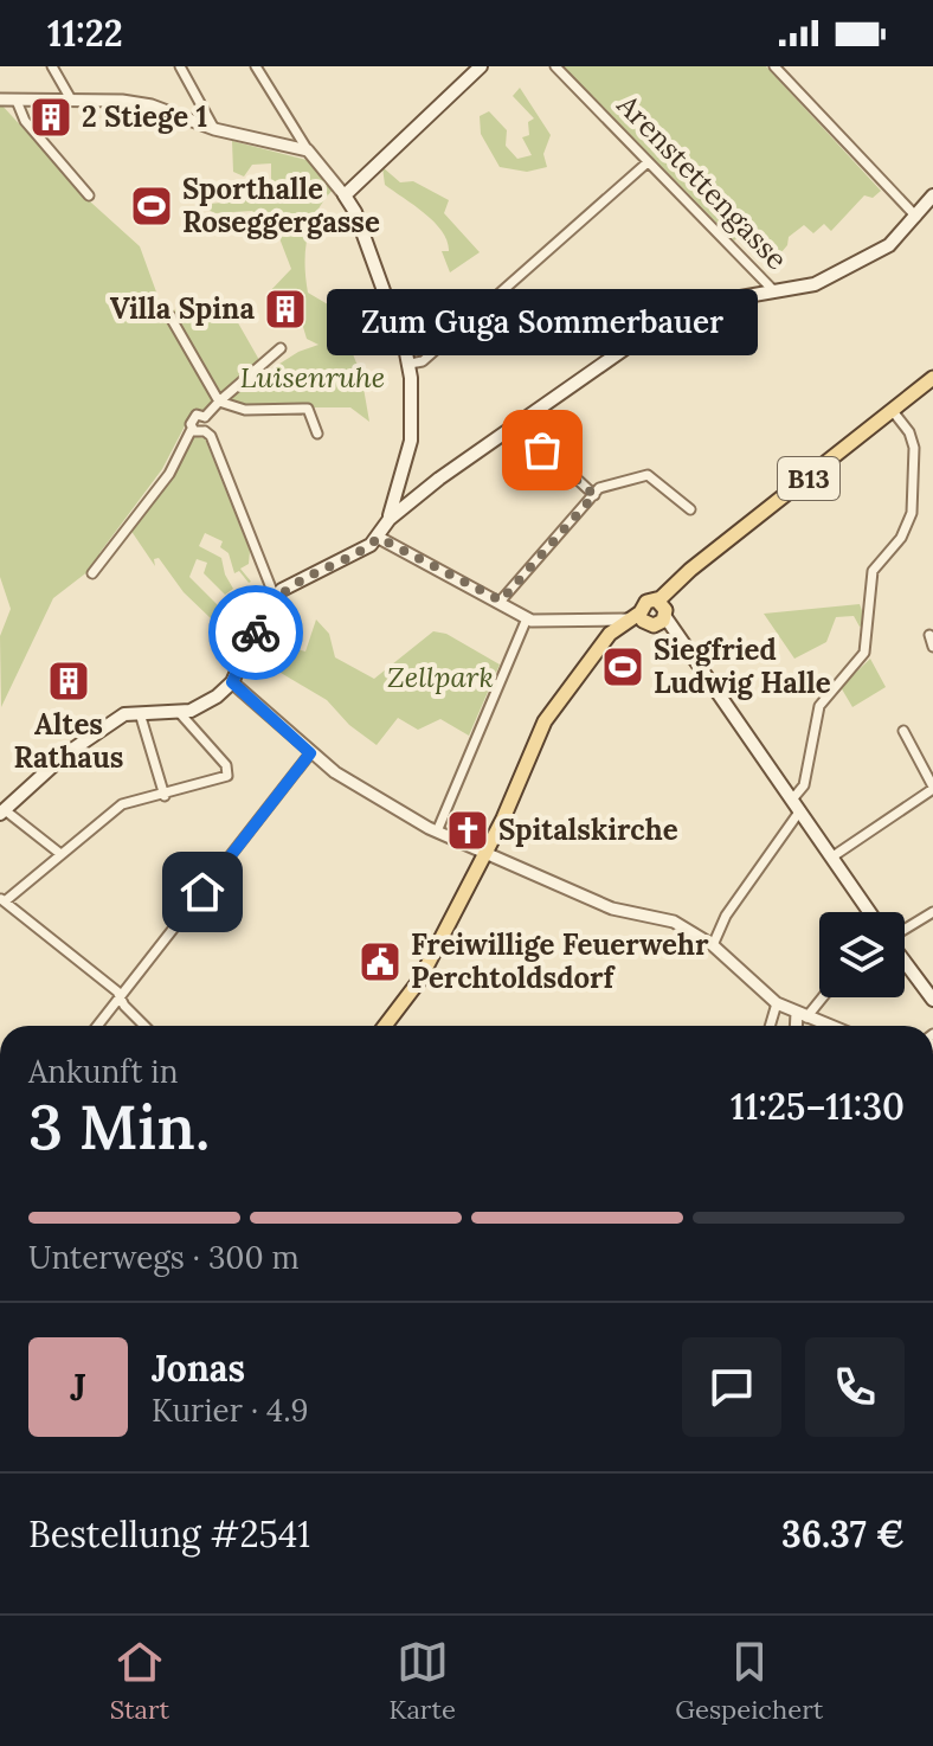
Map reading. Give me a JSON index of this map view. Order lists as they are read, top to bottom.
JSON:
{
  "streets": {
    "main road": ["B13"],
    "street": ["Arenstettengasse"]
  },
  "parks": ["Luisenruhe", "Zellpark"],
  "places": {
    "building": ["2 Stiege 1", "Villa Spina", "Altes Rathaus"],
    "sports": ["Sporthalle Roseggergasse", "Siegfried Ludwig Halle"],
    "other": ["Zum Guga Sommerbauer"],
    "church": ["Spitalskirche"],
    "public building": ["Freiwillige Feuerwehr Perchtoldsdorf"]
  },
  "page": {
    "status": "11:22",
    "bubble": "Zum Guga Sommerbauer",
    "heading": ["3 Min.", "Ankunft in", "11:25–11:30"],
    "panel": [
      "Jonas",
      "Kurier · 4.9",
      "Bestellung #2541",
      "36.37 €"
    ],
    "bar": "Unterwegs · 300 m",
    "round": "J",
    "tabs": ["Start", "Karte", "Gespeichert"]
  }
}
